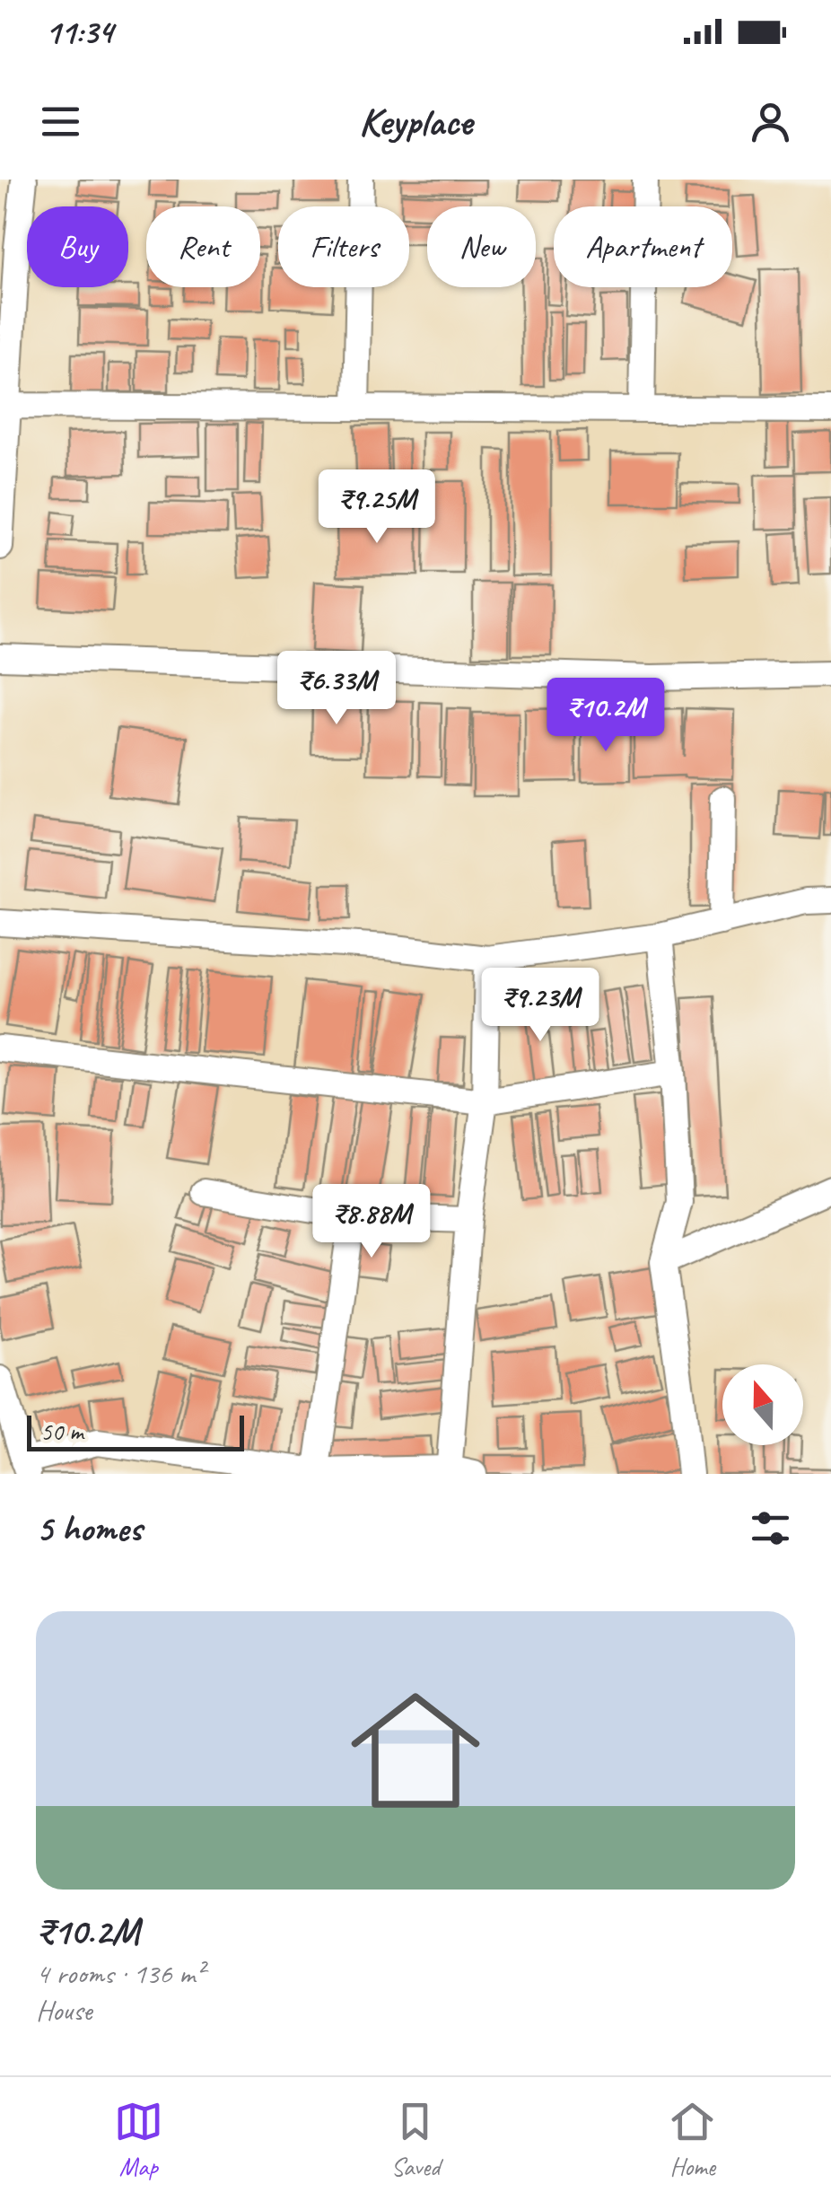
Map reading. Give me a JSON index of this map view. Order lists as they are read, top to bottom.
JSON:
{
  "scale_bar": "50 m",
  "north": "top",
  "page": {
    "status": "11:34",
    "header": "Keyplace",
    "chip": [
      "Buy",
      "Rent",
      "Filters",
      "New",
      "Apartment"
    ],
    "price": [
      "₹9.25M",
      "₹6.33M",
      "₹10.2M",
      "₹9.23M",
      "₹8.88M"
    ],
    "scale": "50 m",
    "heading": "5 homes",
    "list": [
      {
        "name": "₹10.2M",
        "note": "4 rooms · 136 m² · House"
      }
    ],
    "tabs": ["Map", "Saved", "Home"]
  }
}
